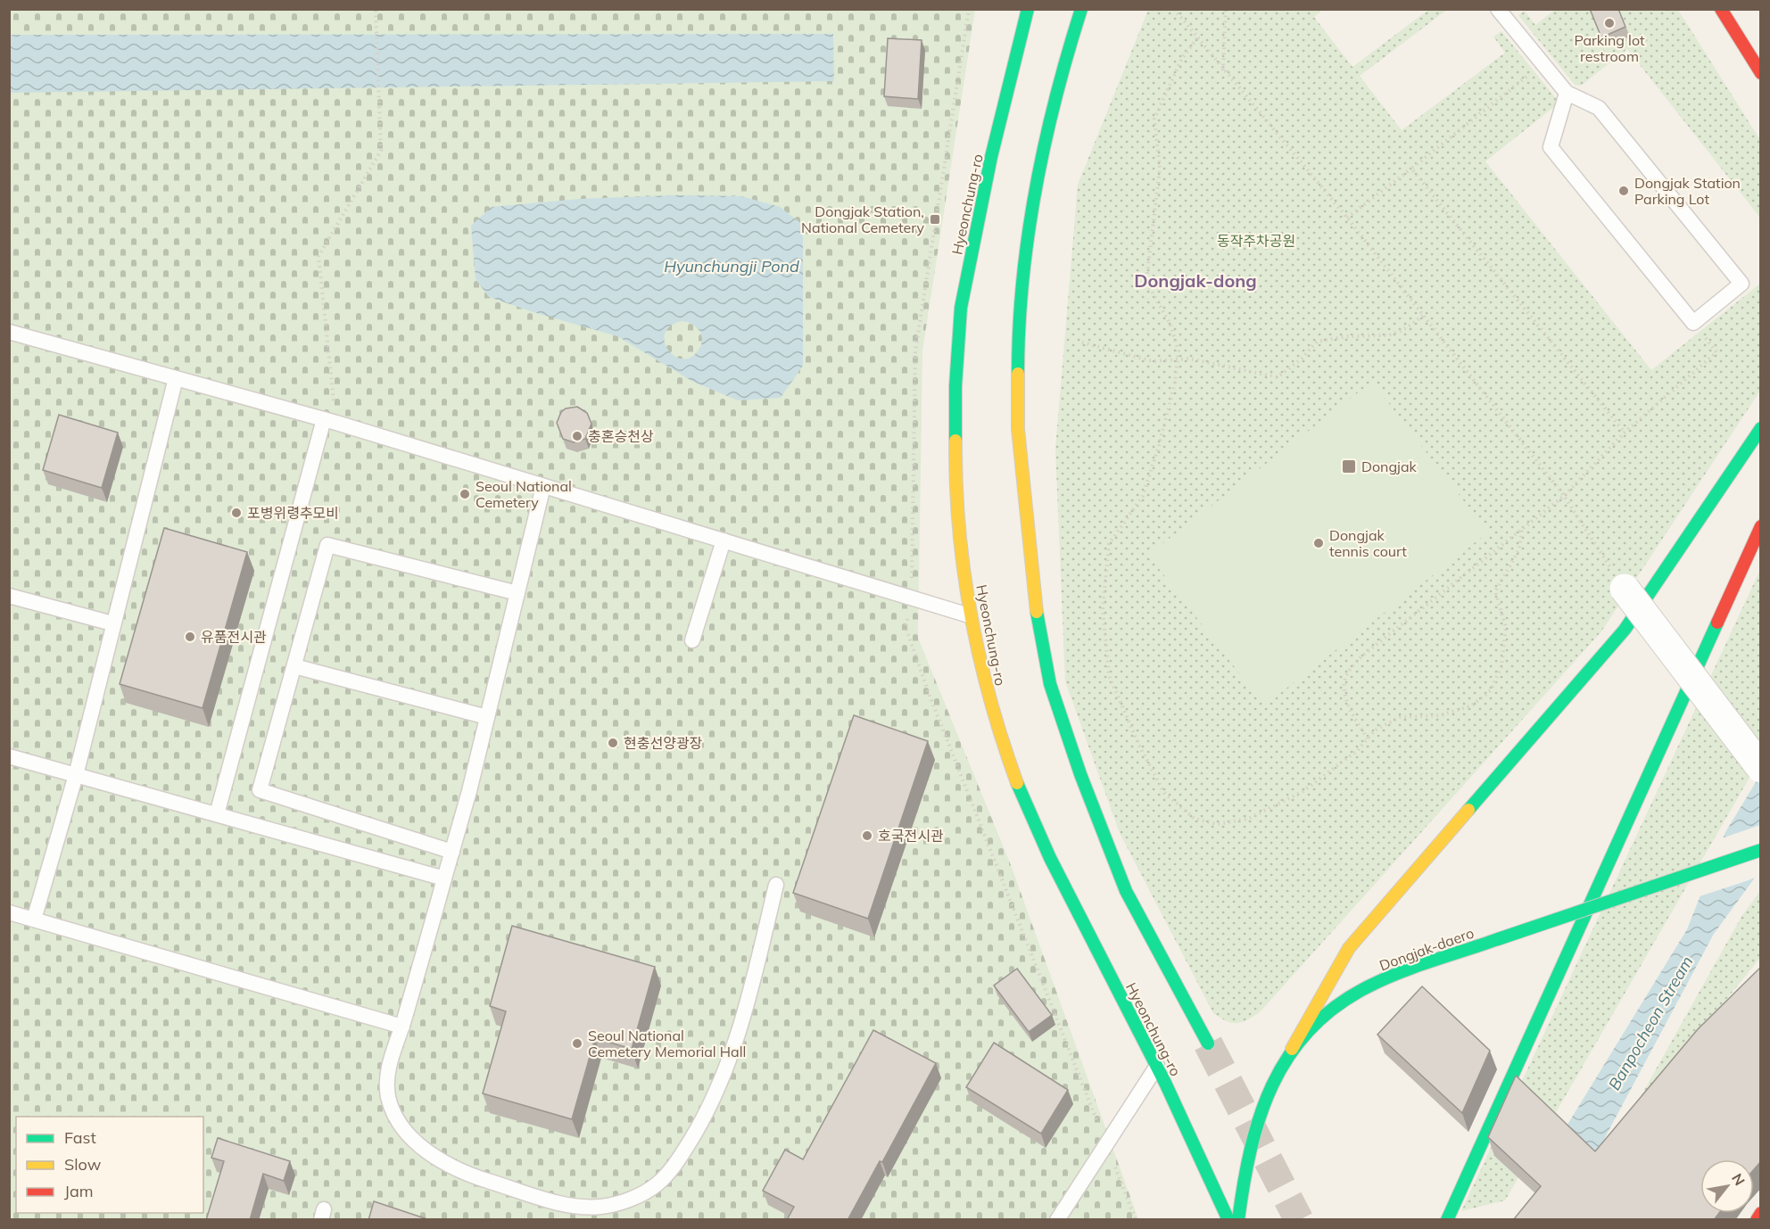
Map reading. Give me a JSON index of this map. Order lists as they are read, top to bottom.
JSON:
{
  "streets": {
    "main road": ["Hyeonchung-ro", "Dongjak-daero"]
  },
  "districts": ["Dongjak-dong"],
  "water": ["Hyunchungji Pond", "Banpocheon Stream"],
  "parks": ["동작주차공원"],
  "places": {
    "other": [
      "Parking lot restroom",
      "Dongjak Station Parking Lot",
      "충혼승천상",
      "Seoul National Cemetery",
      "포병위령추모비",
      "Dongjak tennis court",
      "유품전시관",
      "현충선양광장",
      "호국전시관",
      "Seoul National Cemetery Memorial Hall"
    ],
    "transit": ["Dongjak Station, National Cemetery", "Dongjak"]
  },
  "legend": ["Fast", "Slow", "Jam"],
  "north": "top right"
}
